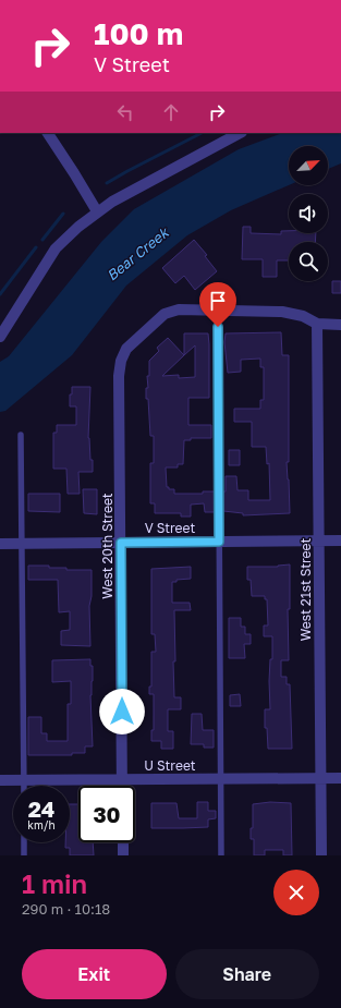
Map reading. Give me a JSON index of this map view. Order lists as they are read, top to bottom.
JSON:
{
  "streets": {
    "street": [
      "V Street",
      "West 20th Street",
      "West 21st Street",
      "U Street"
    ]
  },
  "crossings": [
    ["V Street", "West 20th Street"],
    ["V Street", "West 21st Street"],
    ["West 20th Street", "U Street"],
    ["West 21st Street", "U Street"]
  ],
  "water": ["Bear Creek"],
  "north": "top right",
  "page": {
    "turn": ["100 m", "V Street"],
    "speed": "24 km/h",
    "limit": "30",
    "heading": ["1 min", "290 m · 10:18"],
    "buttons": ["Exit", "Share"]
  }
}
